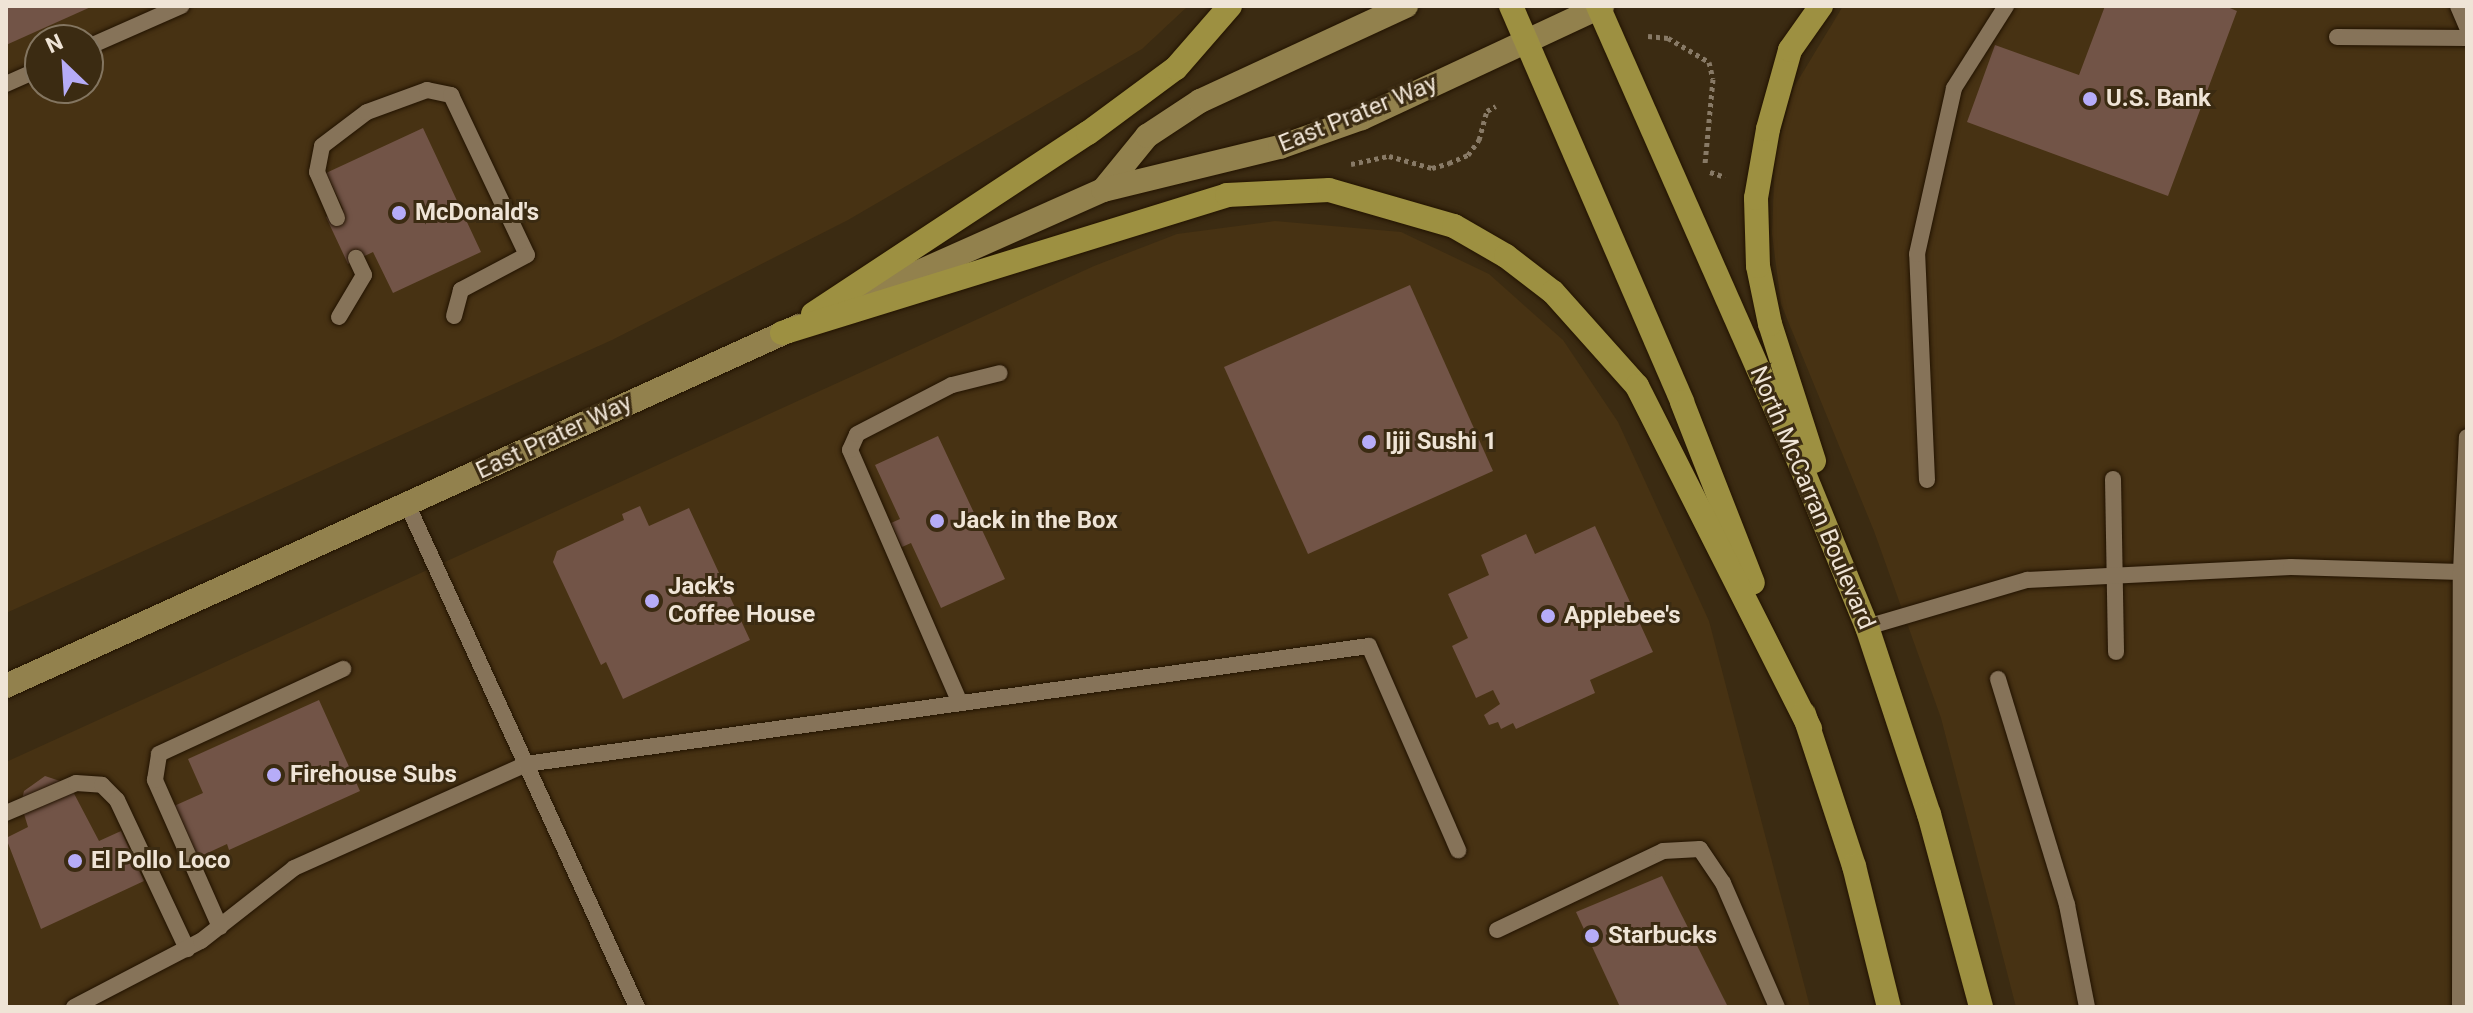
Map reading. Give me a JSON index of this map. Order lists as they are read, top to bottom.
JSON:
{
  "streets": {
    "main road": ["East Prater Way", "North McCarran Boulevard"]
  },
  "crossings": [
    ["East Prater Way", "North McCarran Boulevard"]
  ],
  "places": [
    "U.S. Bank",
    "McDonald's",
    "Ijji Sushi 1",
    "Jack in the Box",
    "Jack's Coffee House",
    "Applebee's",
    "Firehouse Subs",
    "El Pollo Loco",
    "Starbucks"
  ],
  "north": "top left"
}
